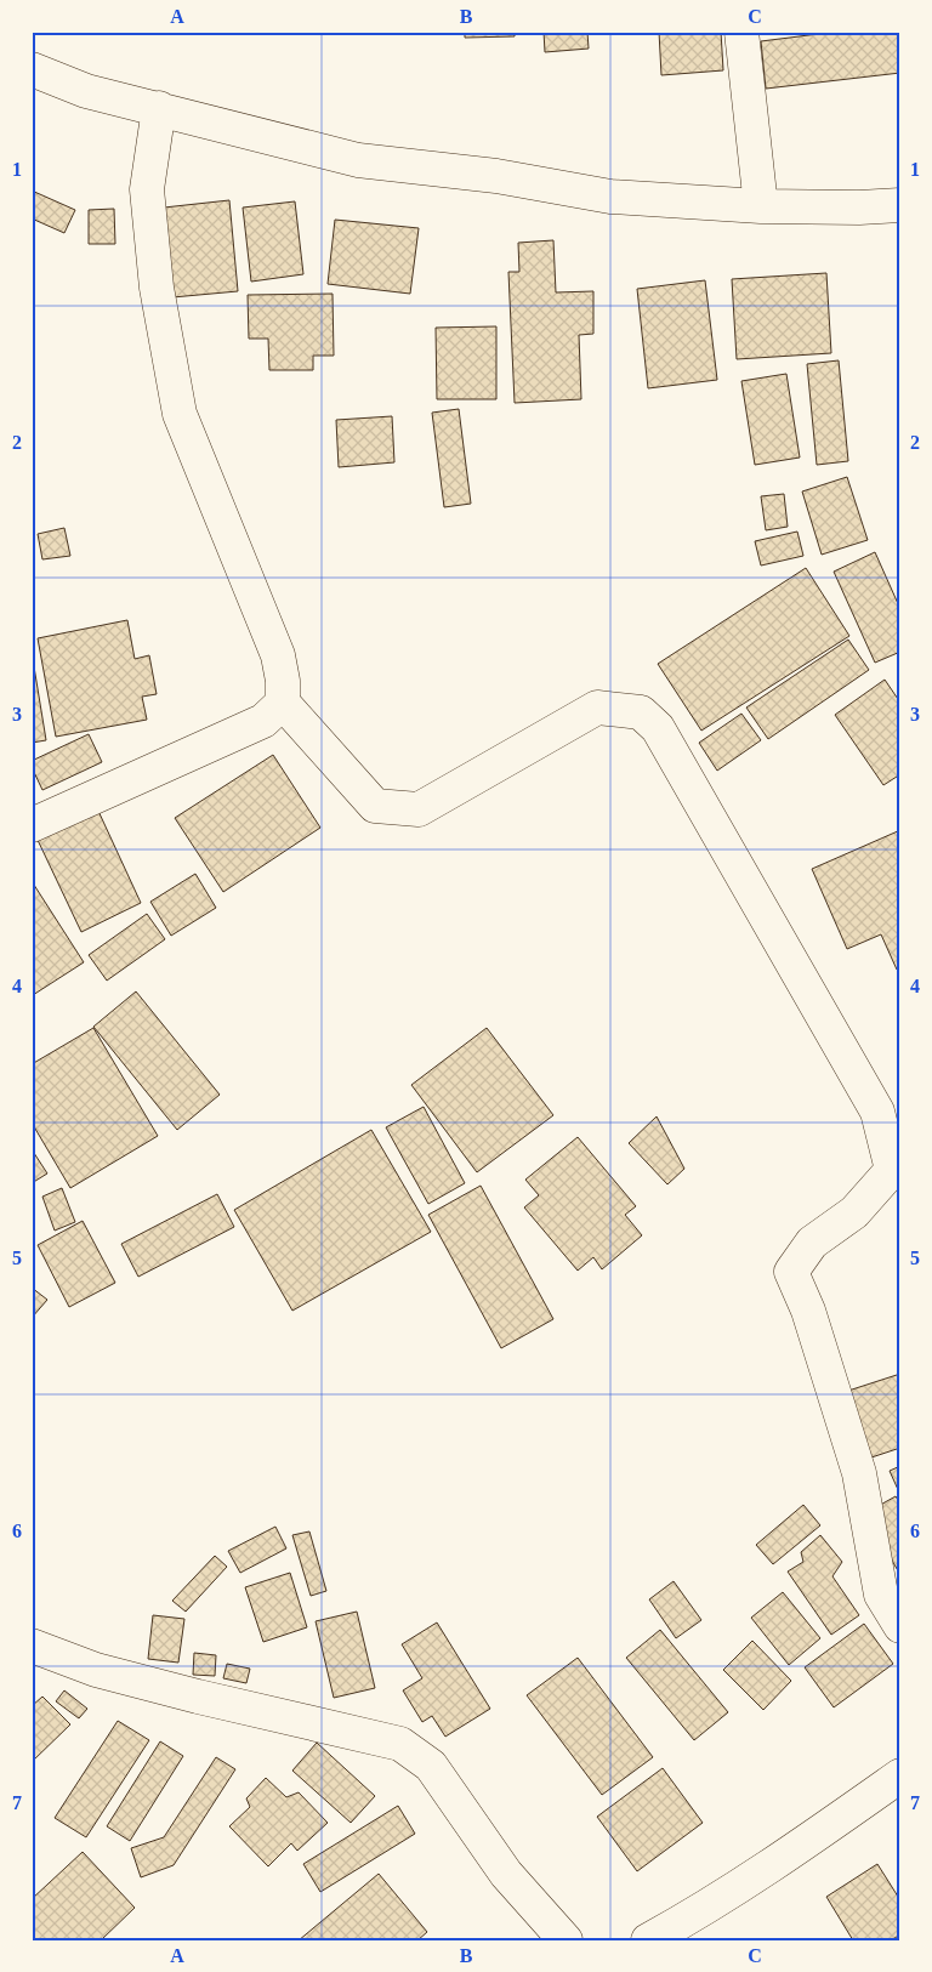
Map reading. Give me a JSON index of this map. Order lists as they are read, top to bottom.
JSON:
{
  "grid": {
    "columns": ["A", "B", "C"],
    "rows": [
      "1",
      "2",
      "3",
      "4",
      "5",
      "6",
      "7"
    ]
  }
}
